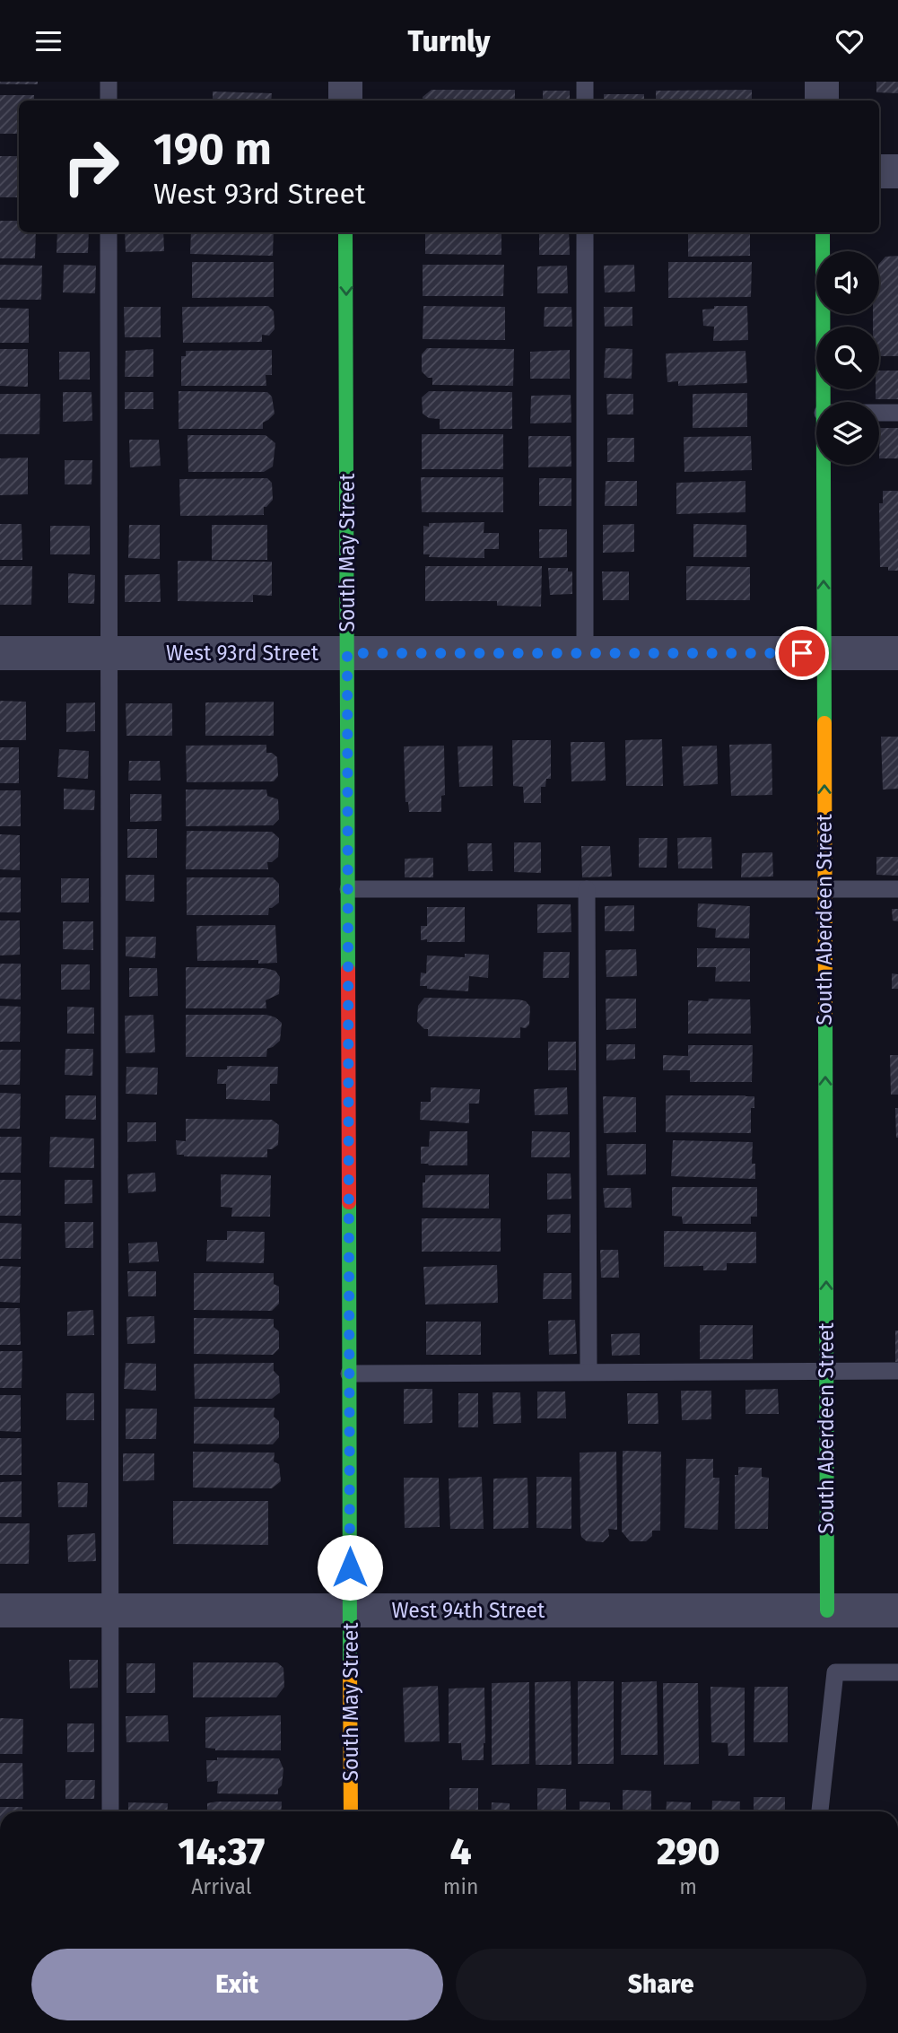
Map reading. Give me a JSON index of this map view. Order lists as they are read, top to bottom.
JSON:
{
  "streets": {
    "street": [
      "South May Street",
      "West 93rd Street",
      "South Aberdeen Street",
      "West 94th Street"
    ]
  },
  "crossings": [
    ["South May Street", "West 93rd Street"],
    ["South May Street", "West 94th Street"],
    ["West 93rd Street", "South Aberdeen Street"],
    ["South Aberdeen Street", "West 94th Street"]
  ],
  "one_way": ["South Aberdeen Street"],
  "page": {
    "header": "Turnly",
    "turn": ["190 m", "West 93rd Street"],
    "eta": [
      "14:37",
      "Arrival",
      "4",
      "min",
      "290",
      "m"
    ],
    "buttons": ["Exit", "Share"]
  }
}
